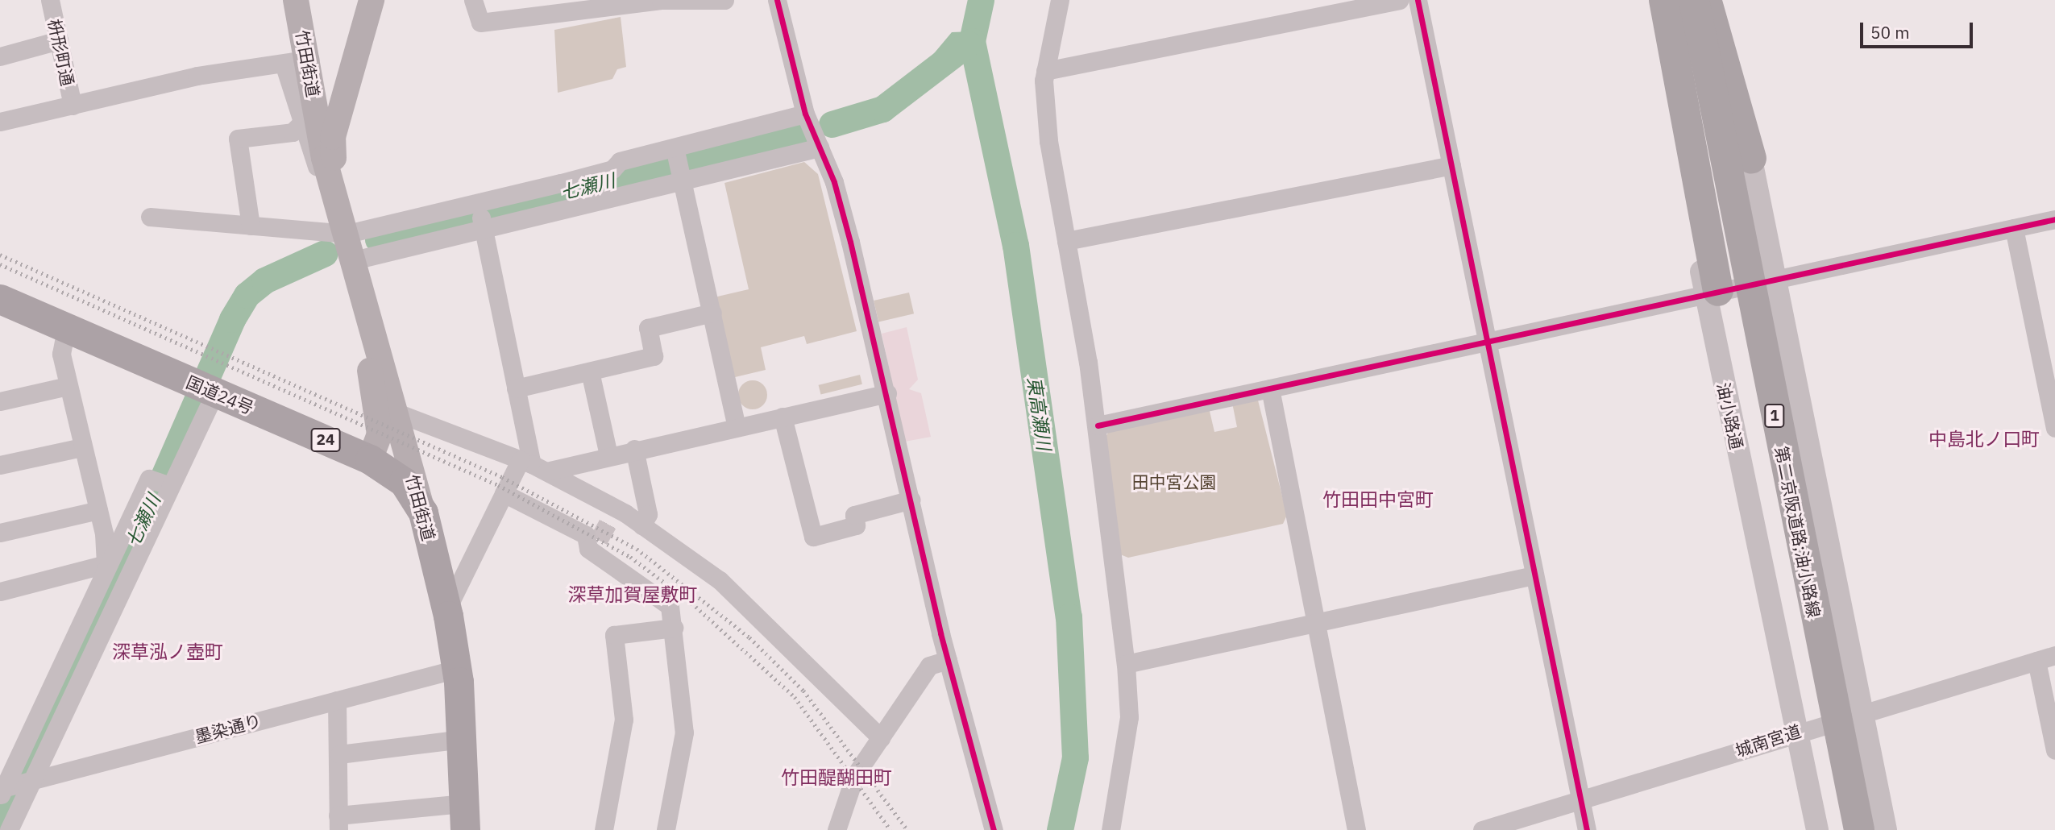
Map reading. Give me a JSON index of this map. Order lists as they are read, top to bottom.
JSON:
{
  "streets": {
    "highway": [
      "竹田街道",
      "国道24号",
      "1",
      "24",
      "第二京阪道路;油小路線"
    ],
    "street": [
      "枡形町通",
      "油小路通",
      "墨染通り",
      "城南宮道"
    ]
  },
  "crossings": [
    ["竹田街道", "国道24号"],
    ["竹田街道", "墨染通り"],
    ["油小路通", "城南宮道"]
  ],
  "districts": [
    "中島北ノ口町",
    "竹田田中宮町",
    "深草加賀屋敷町",
    "深草泓ノ壺町",
    "竹田醍醐田町"
  ],
  "water": ["七瀬川", "東高瀬川"],
  "parks": ["田中宮公園"],
  "scale_bar": "50 m"
}
